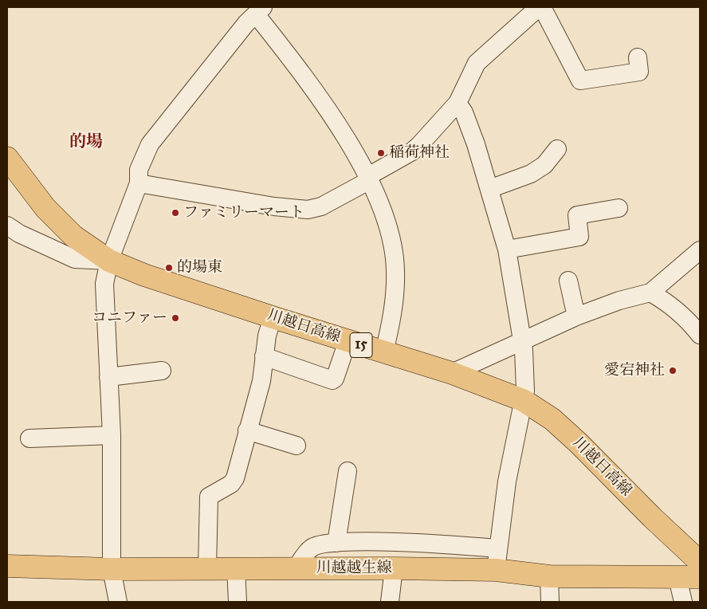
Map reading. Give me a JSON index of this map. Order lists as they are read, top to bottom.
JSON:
{
  "streets": {
    "main road": ["川越日高線", "15", "川越越生線"]
  },
  "districts": ["的場"],
  "places": [
    "稲荷神社",
    "ファミリーマート",
    "的場東",
    "コニファー",
    "愛宕神社"
  ]
}
